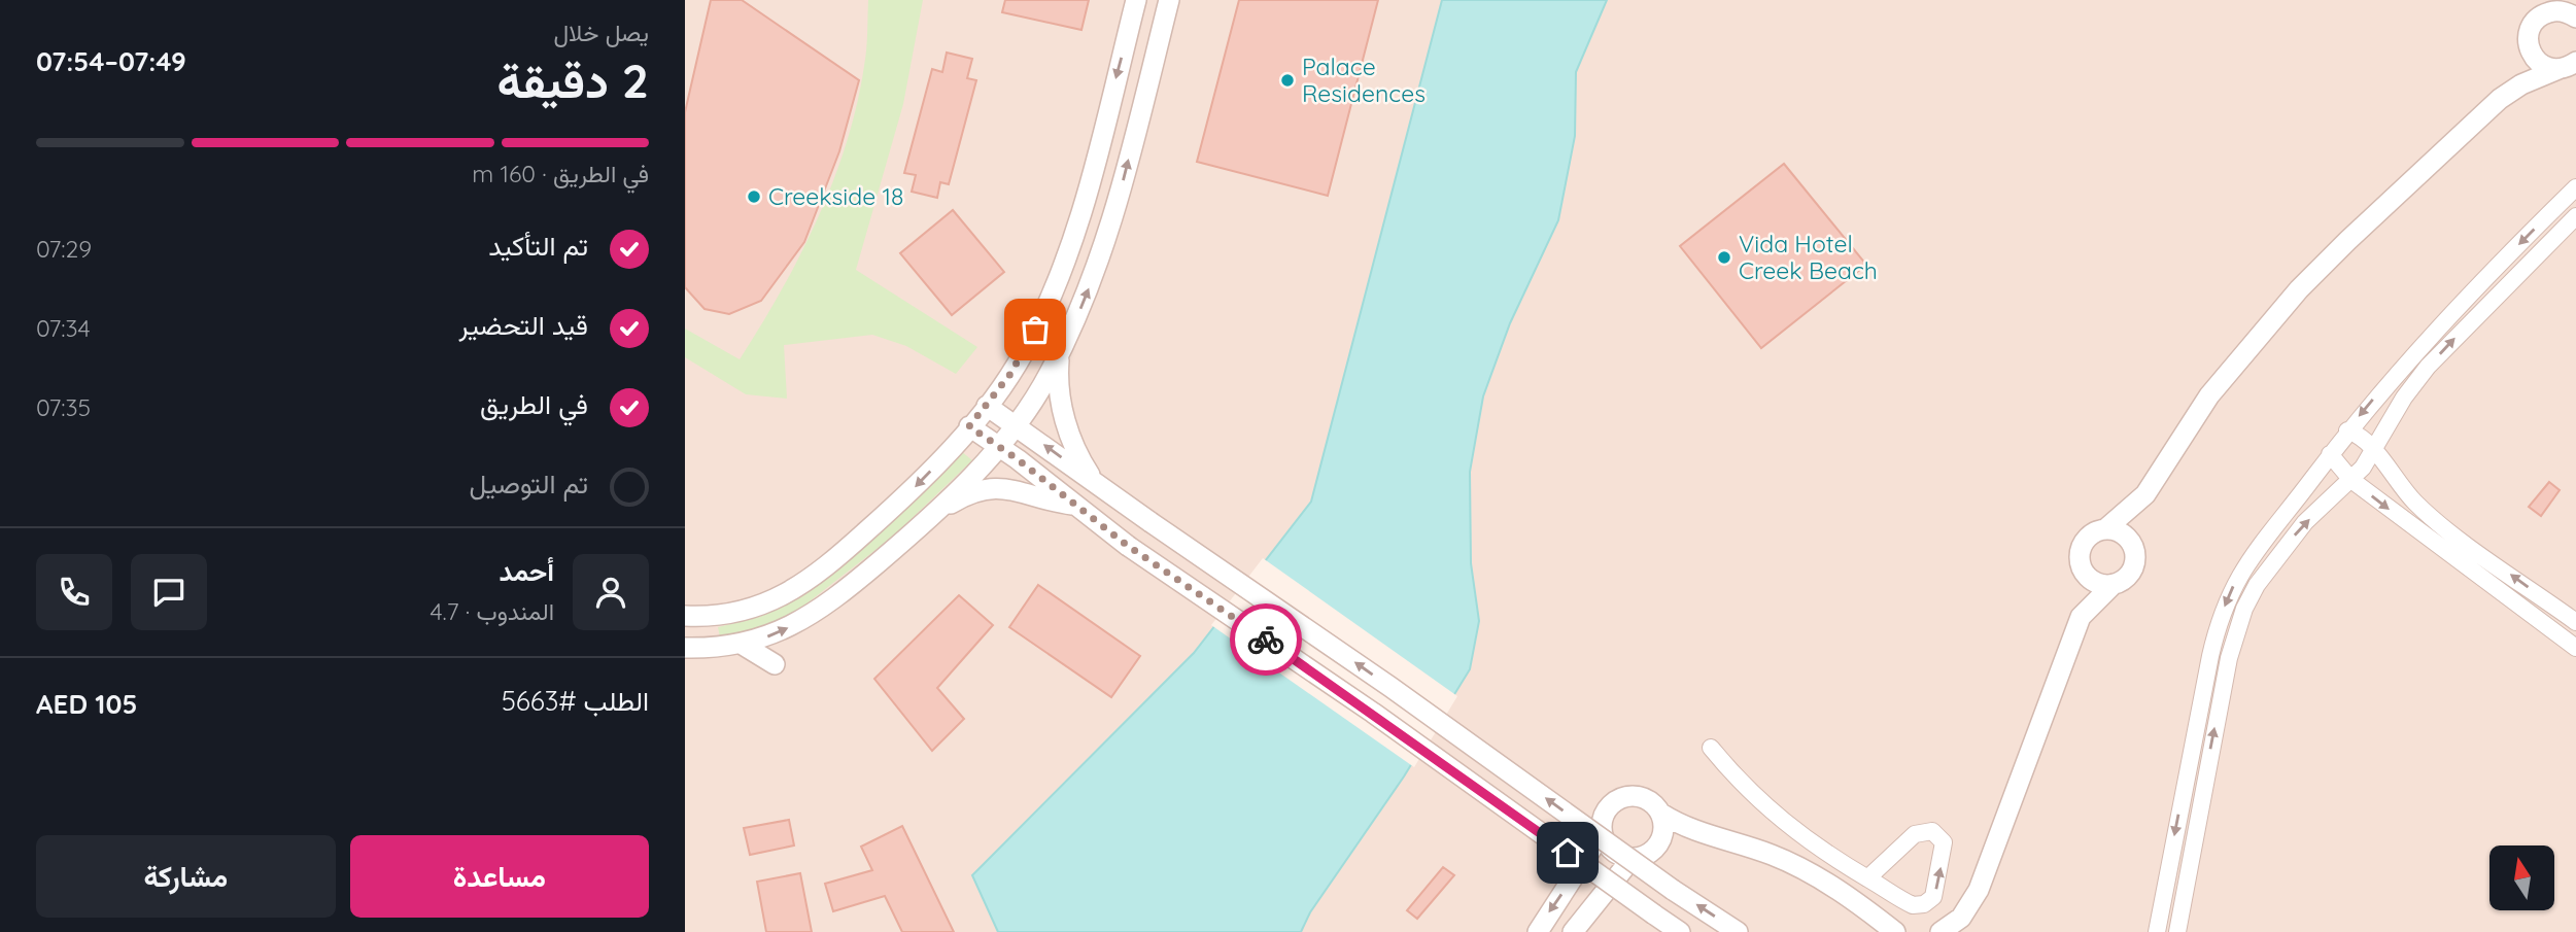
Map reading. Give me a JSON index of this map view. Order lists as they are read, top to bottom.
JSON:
{
  "places": ["Palace Residences", "Creekside 18", "Vida Hotel Creek Beach"],
  "north": "top",
  "page": {
    "heading": ["2 دقيقة", "يصل خلال", "07:49–07:54"],
    "panel": [
      "أحمد",
      "المندوب · 4.7",
      "الطلب #5663",
      "AED 105"
    ],
    "bar": "في الطريق · 160 m",
    "list": [
      ["تم التأكيد", "07:29"],
      ["قيد التحضير", "07:34"],
      ["في الطريق", "07:35"],
      "تم التوصيل"
    ],
    "buttons": ["مساعدة", "مشاركة"]
  }
}
